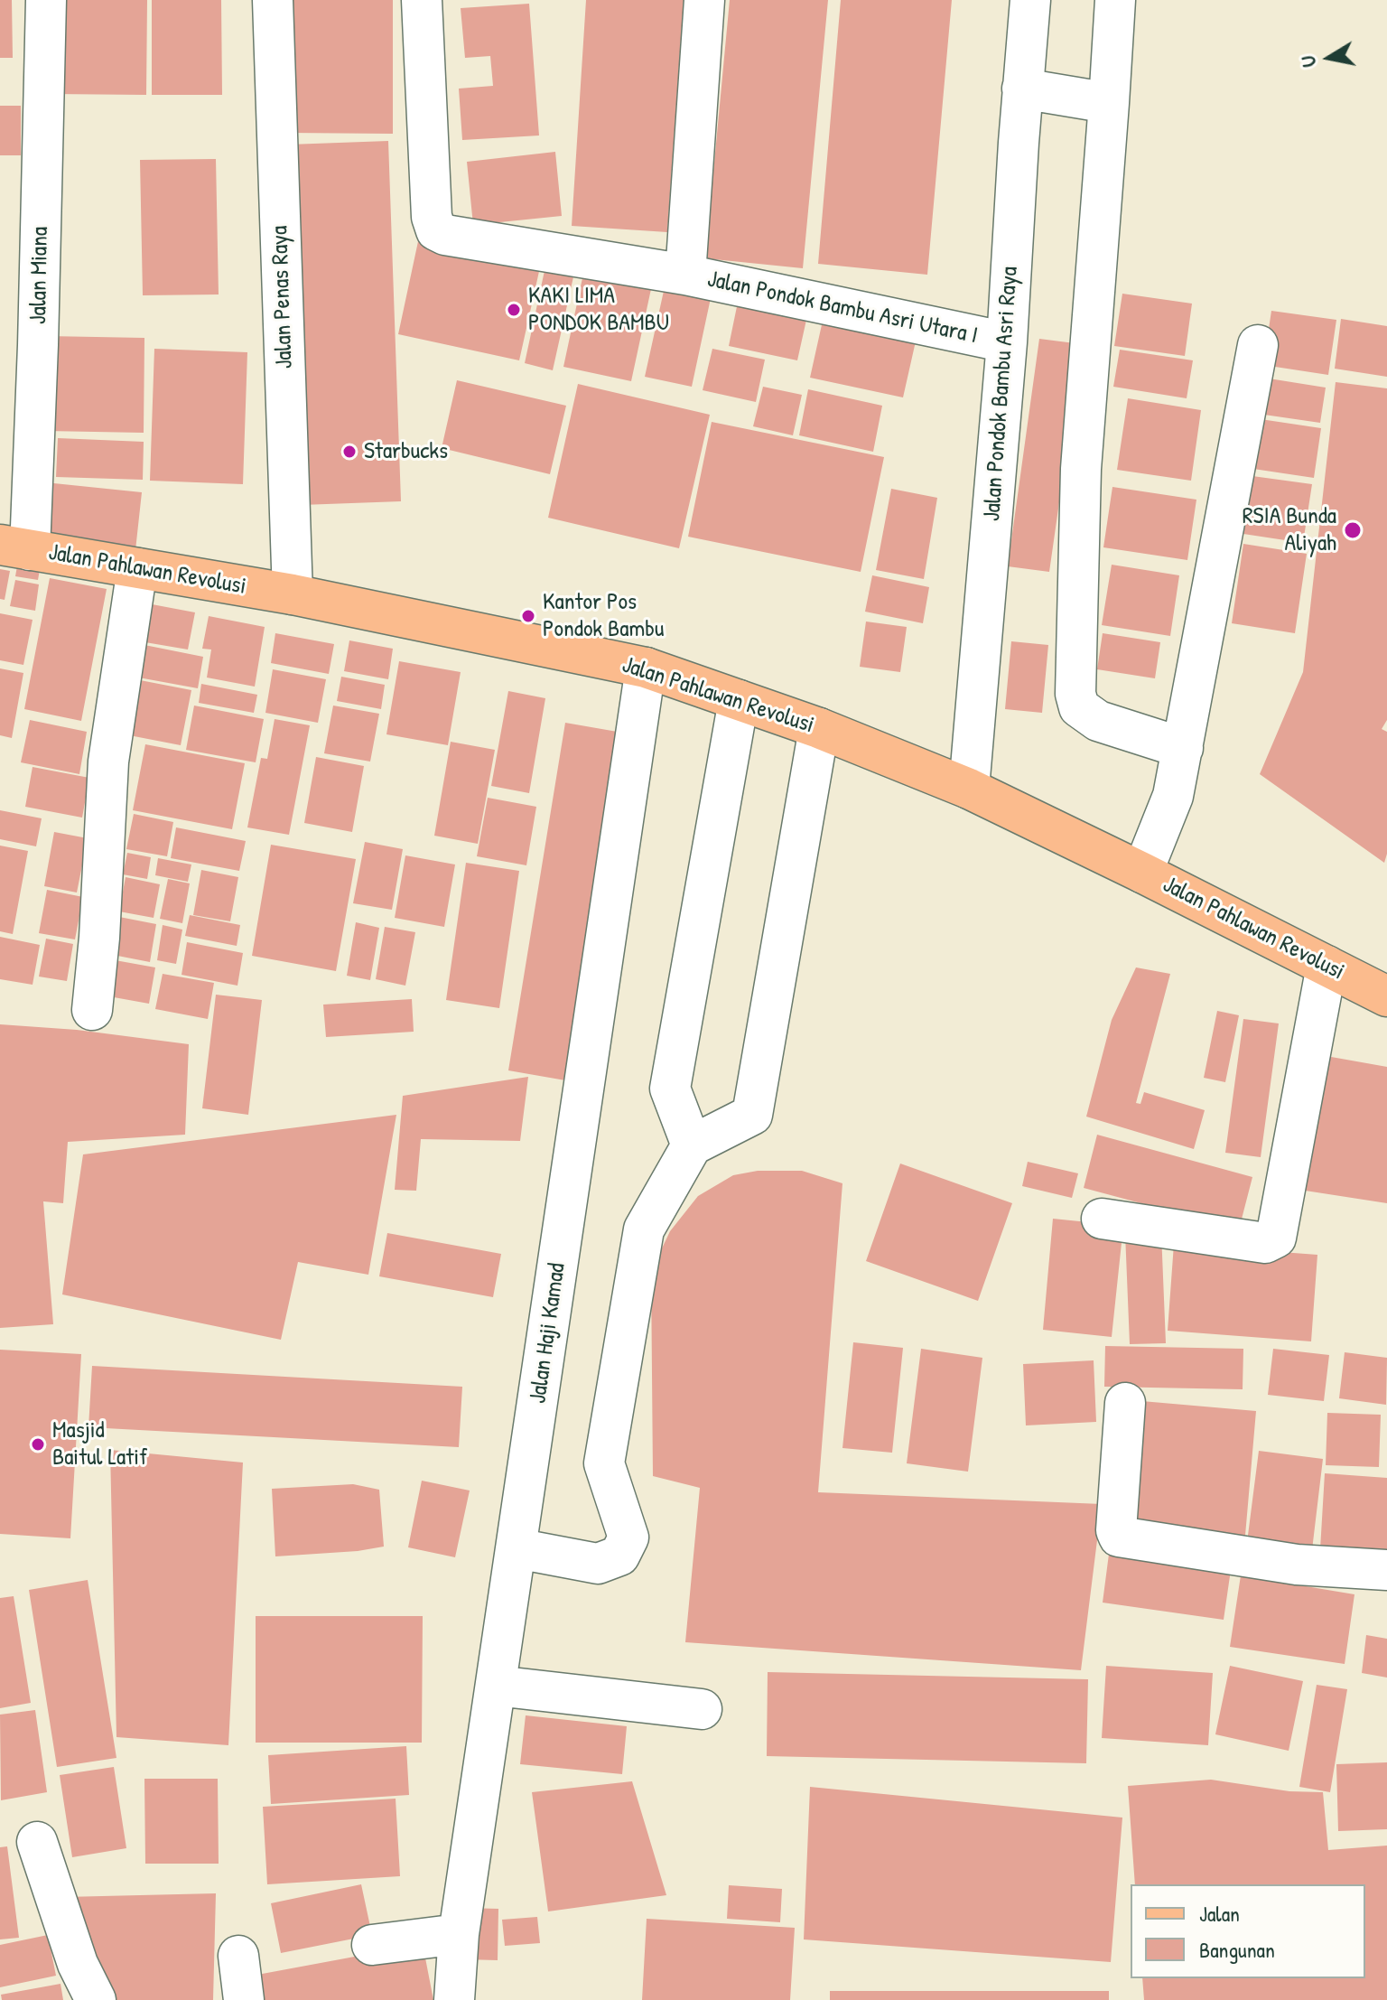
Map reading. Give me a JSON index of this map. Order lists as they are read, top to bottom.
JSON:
{
  "streets": {
    "main road": ["Jalan Pahlawan Revolusi"],
    "street": [
      "Jalan Miana",
      "Jalan Penas Raya",
      "Jalan Pondok Bambu Asri Utara I",
      "Jalan Pondok Bambu Asri Raya",
      "Jalan Haji Kamad"
    ]
  },
  "crossings": [
    ["Jalan Miana", "Jalan Pahlawan Revolusi"],
    ["Jalan Penas Raya", "Jalan Pahlawan Revolusi"],
    ["Jalan Pondok Bambu Asri Utara I", "Jalan Pondok Bambu Asri Raya"],
    ["Jalan Pondok Bambu Asri Raya", "Jalan Pahlawan Revolusi"],
    ["Jalan Pahlawan Revolusi", "Jalan Haji Kamad"]
  ],
  "places": [
    "KAKI LIMA PONDOK BAMBU",
    "Starbucks",
    "RSIA Bunda Aliyah",
    "Kantor Pos Pondok Bambu",
    "Masjid Baitul Latif"
  ],
  "legend": ["Jalan", "Bangunan"],
  "north": "left"
}
